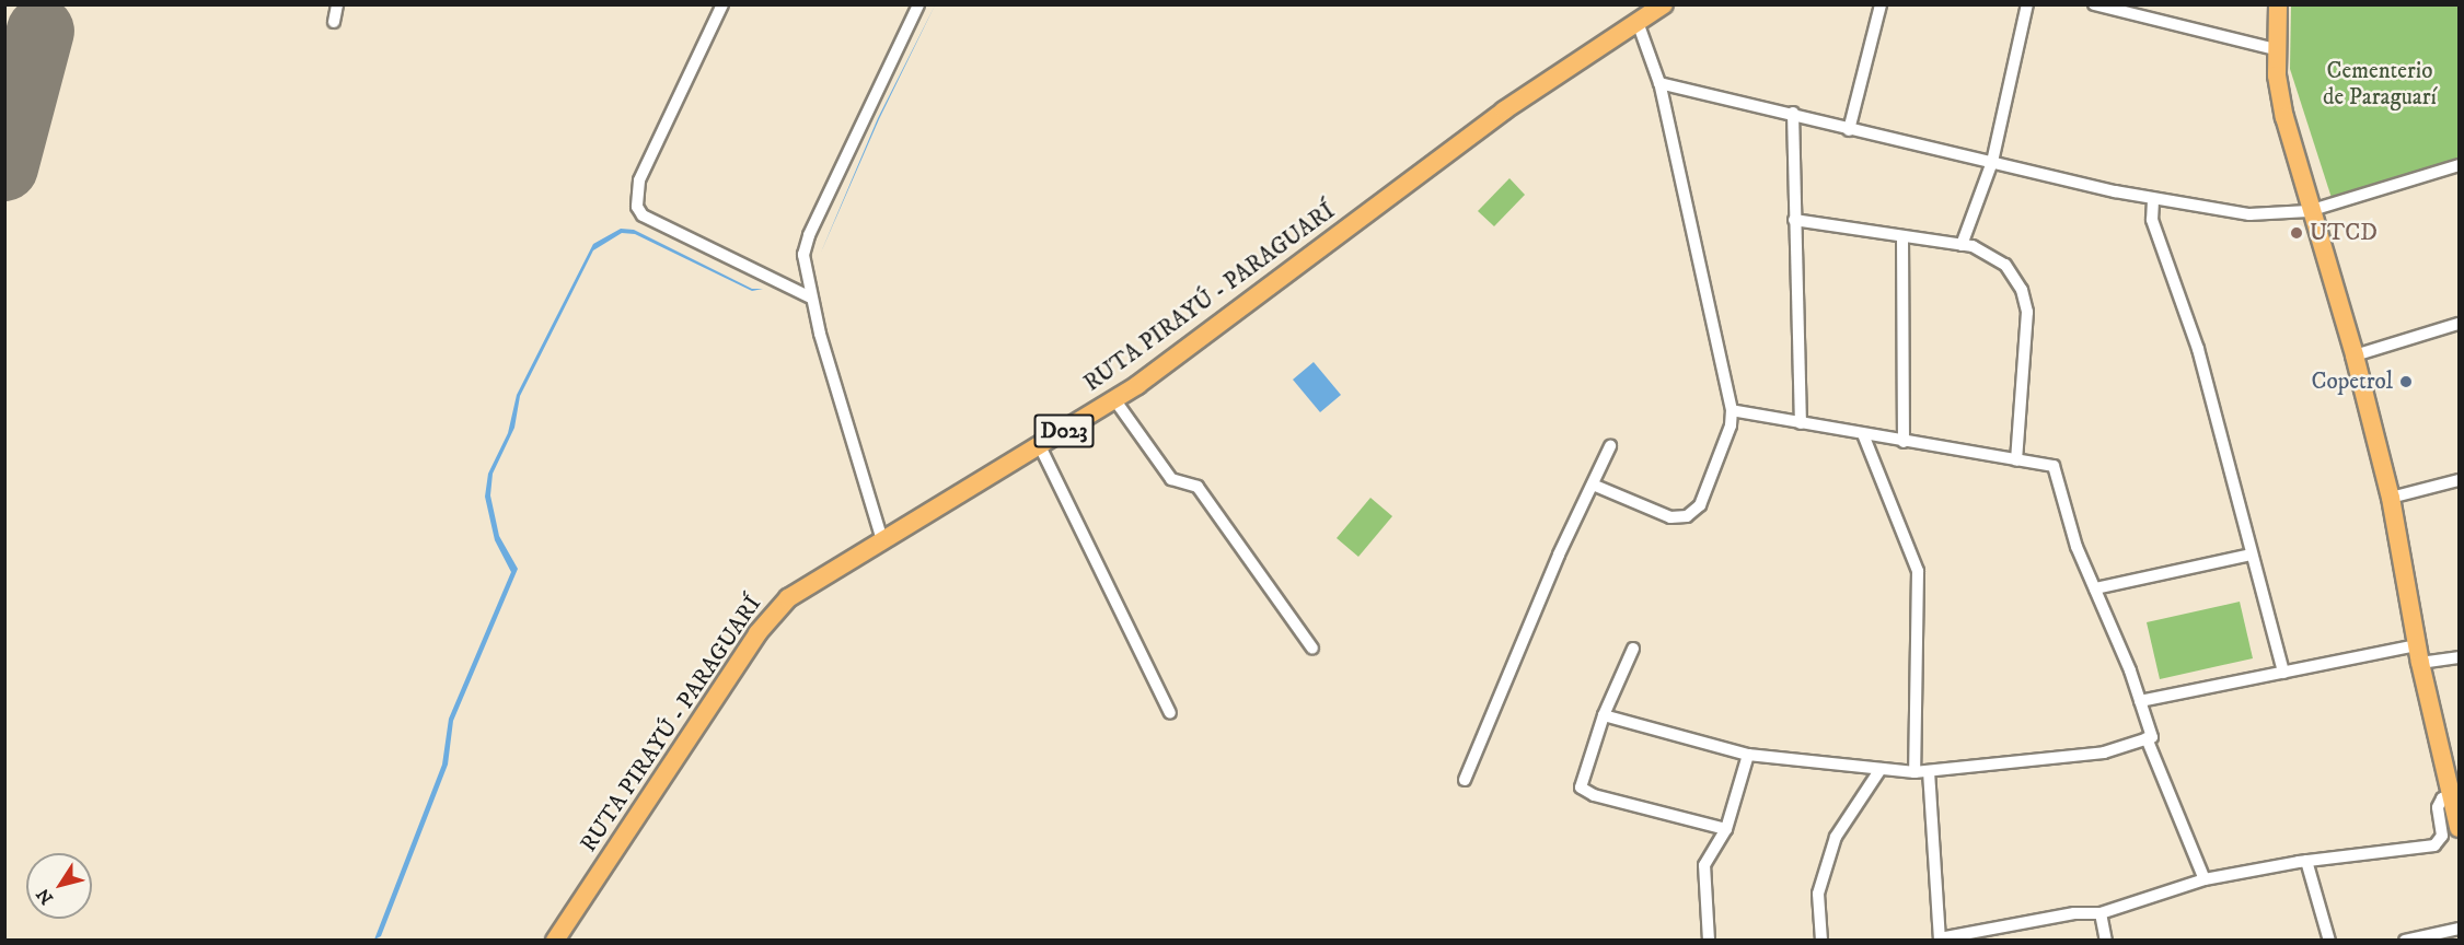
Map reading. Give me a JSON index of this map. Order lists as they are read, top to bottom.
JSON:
{
  "streets": {
    "main road": ["RUTA PIRAYÚ - PARAGUARÍ", "D023"]
  },
  "parks": ["Cementerio de Paraguarí"],
  "places": ["UTCD", "Copetrol"],
  "north": "bottom left"
}
